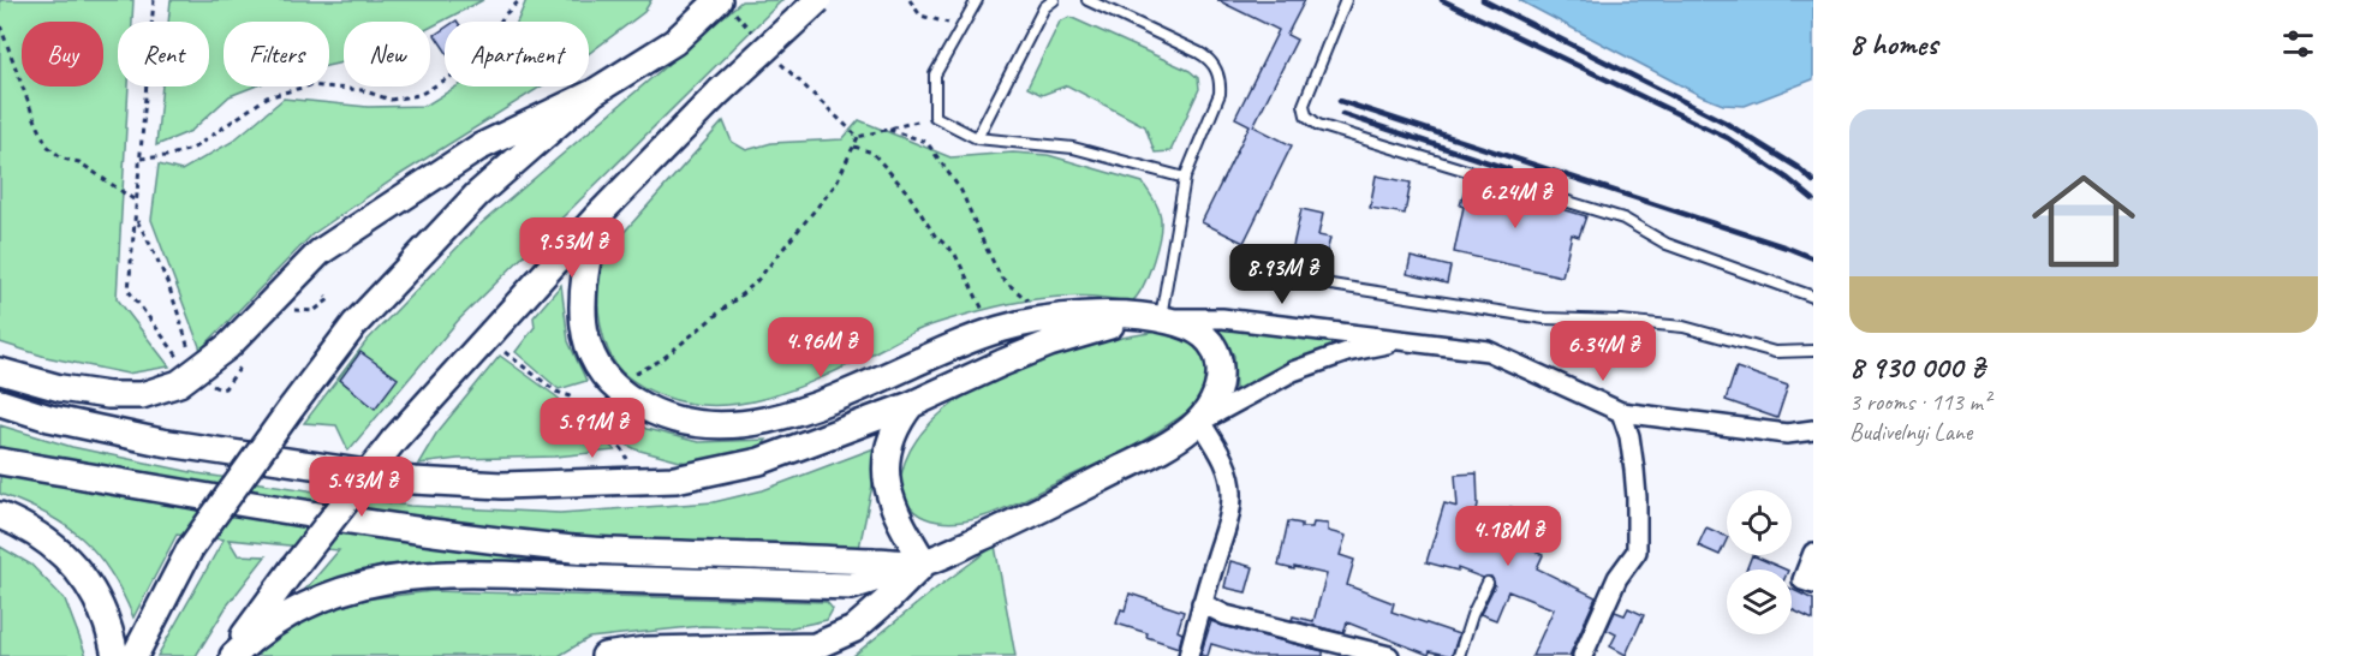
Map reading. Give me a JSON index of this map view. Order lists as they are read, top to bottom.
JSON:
{
  "page": {
    "heading": "8 homes",
    "chip": [
      "Buy",
      "Rent",
      "Filters",
      "New",
      "Apartment"
    ],
    "list": [
      {
        "name": "8 930 000 ₴",
        "note": "3 rooms · 113 m² · Budivelnyi Lane"
      }
    ],
    "price": [
      "6.24M ₴",
      "9.53M ₴",
      "8.93M ₴",
      "4.96M ₴",
      "6.34M ₴",
      "5.91M ₴",
      "5.43M ₴",
      "4.18M ₴"
    ]
  }
}
